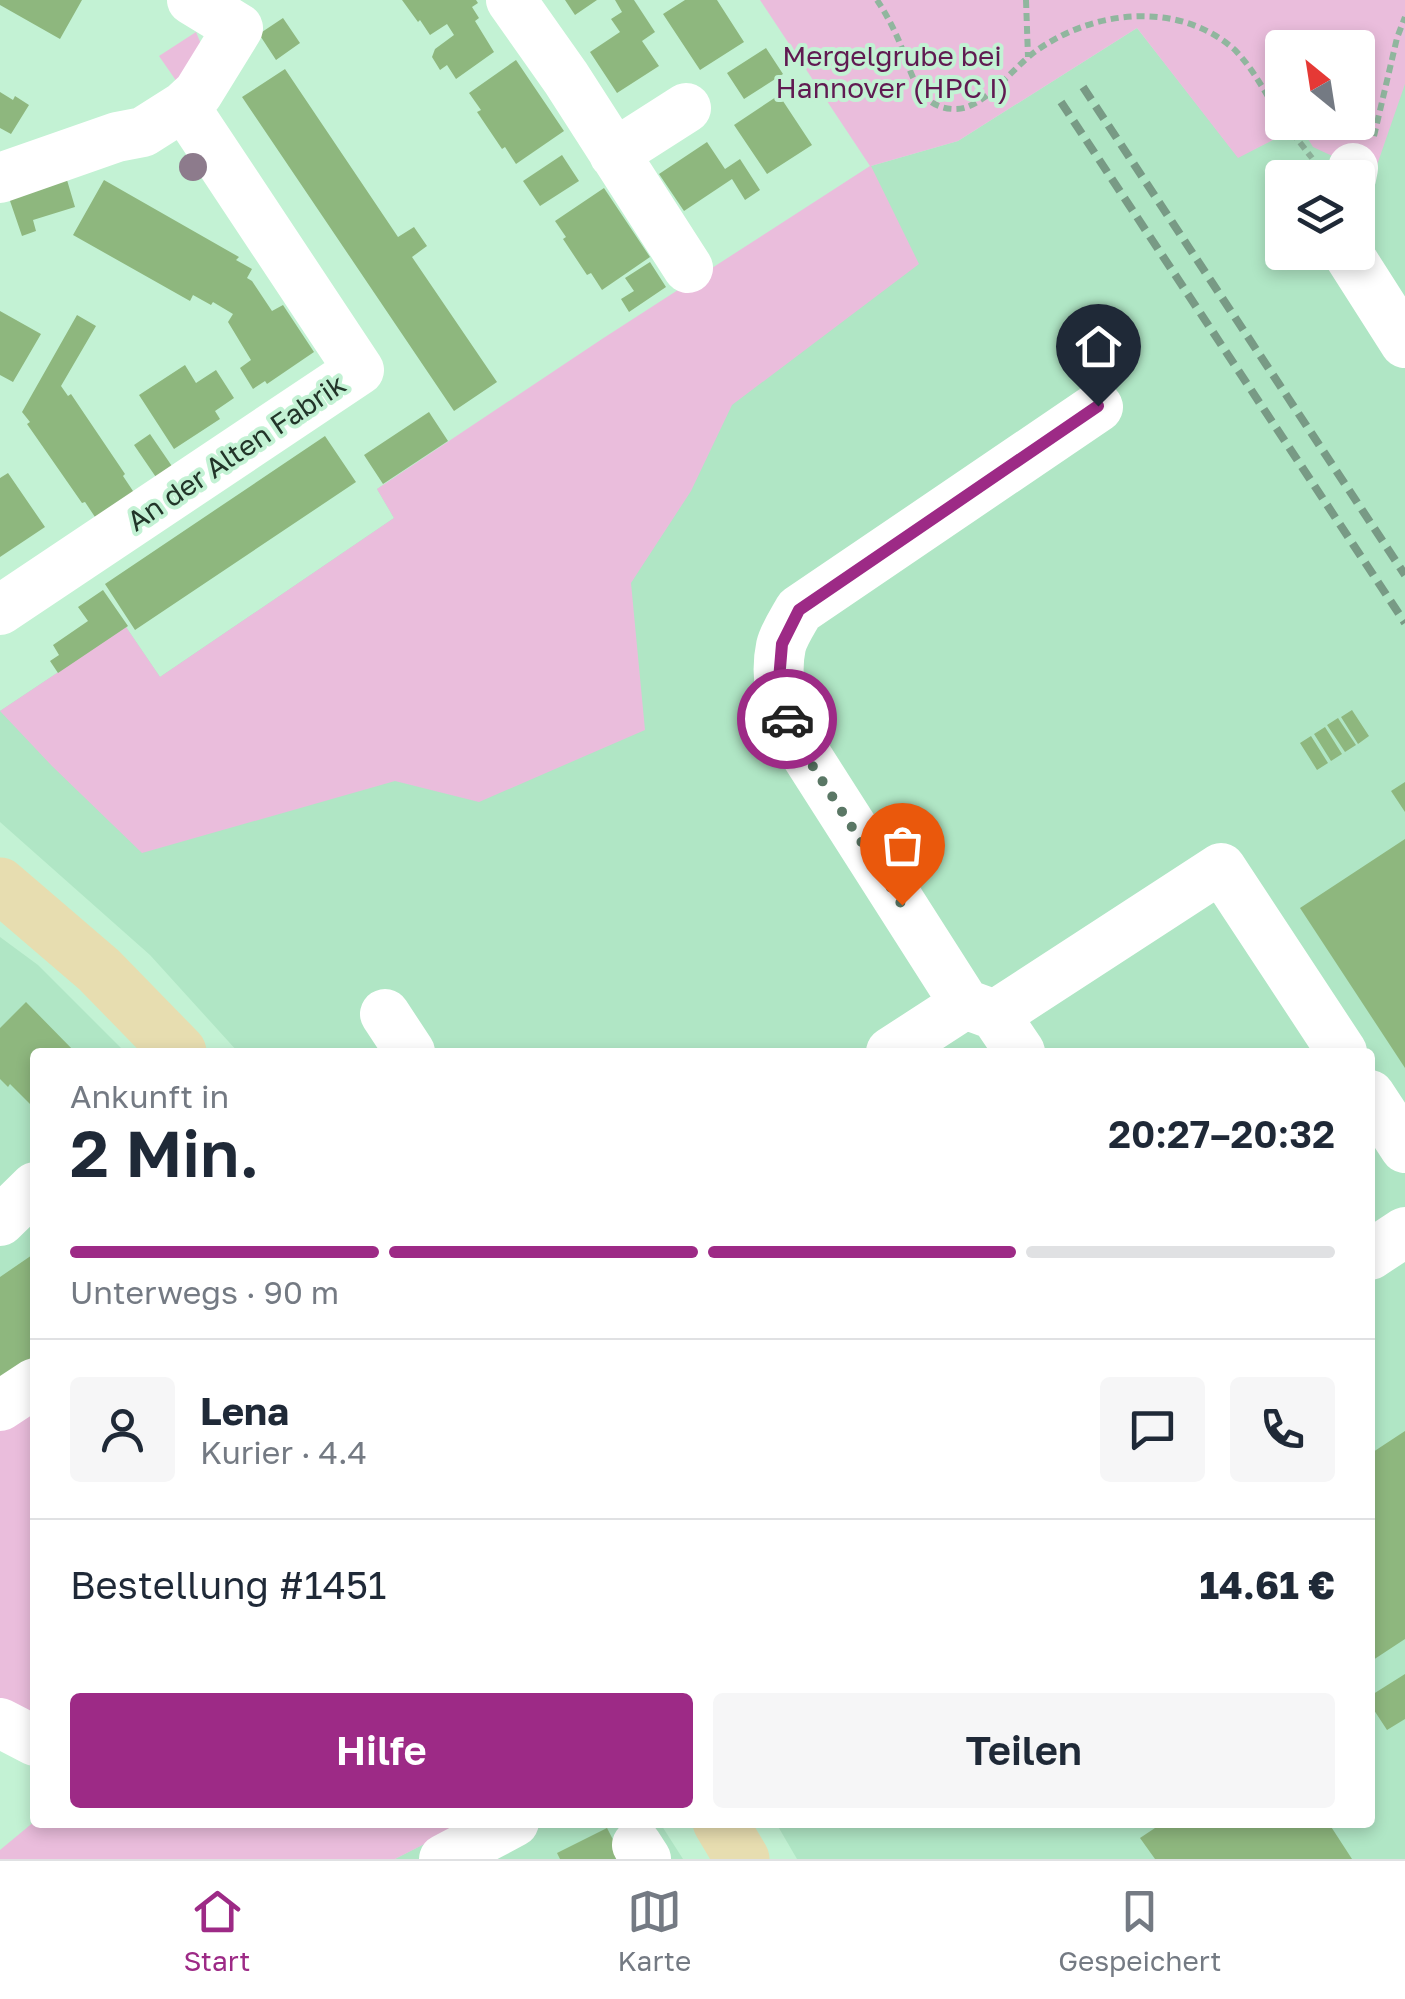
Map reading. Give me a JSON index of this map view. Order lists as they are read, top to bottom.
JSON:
{
  "streets": {
    "street": ["An der Alten Fabrik"]
  },
  "parks": ["Mergelgrube bei Hannover (HPC I)"],
  "north": "top left",
  "page": {
    "heading": ["2 Min.", "Ankunft in", "20:27–20:32"],
    "panel": [
      "Lena",
      "Kurier · 4.4",
      "Bestellung #1451",
      "14.61 €"
    ],
    "bar": "Unterwegs · 90 m",
    "buttons": ["Hilfe", "Teilen"],
    "tabs": ["Start", "Karte", "Gespeichert"]
  }
}
